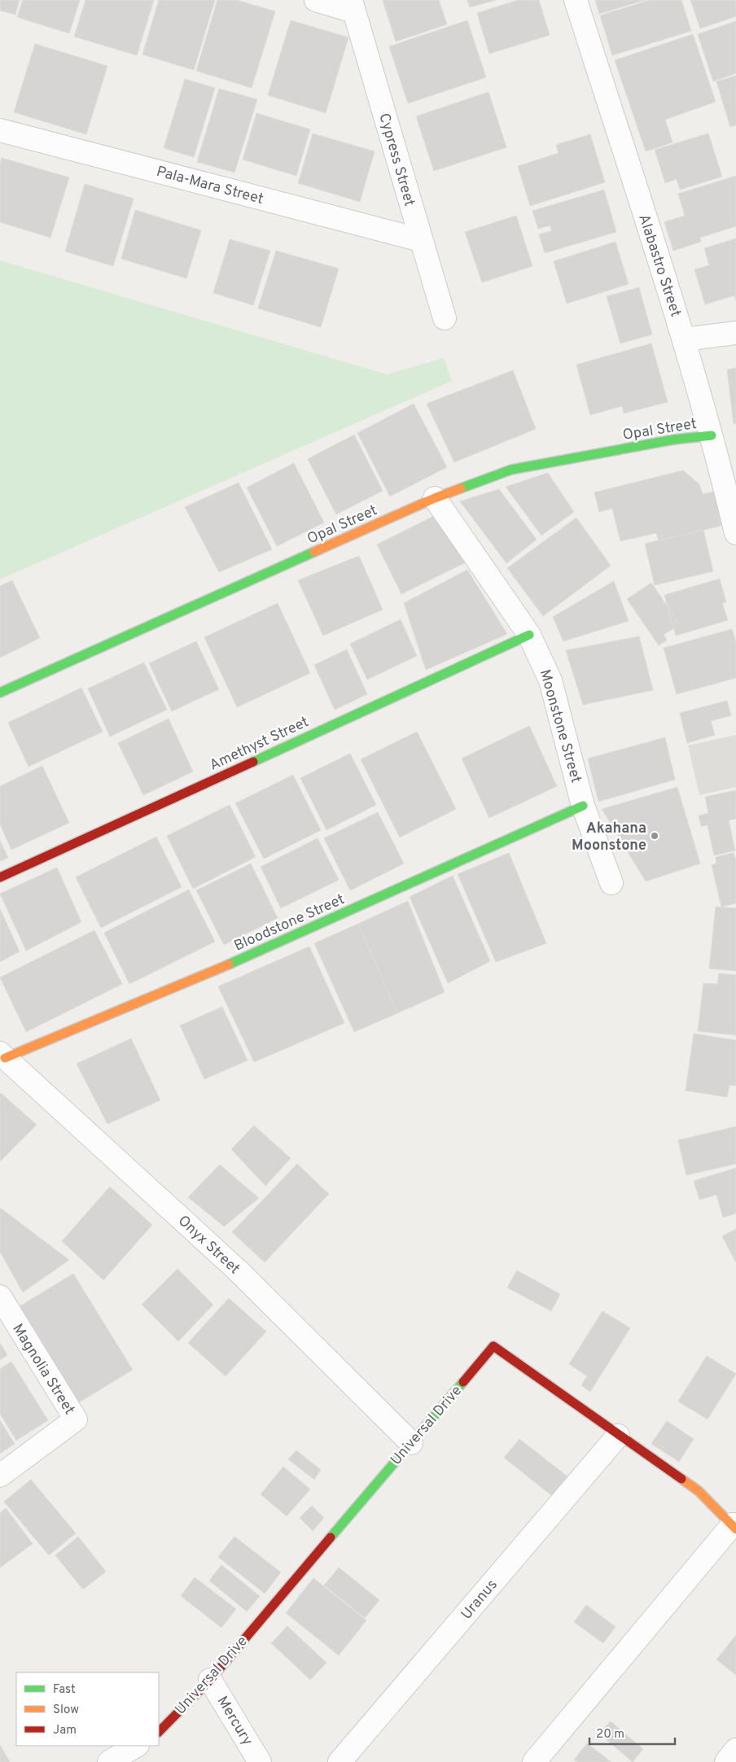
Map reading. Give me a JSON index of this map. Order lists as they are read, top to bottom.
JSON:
{
  "streets": {
    "street": [
      "Cypress Street",
      "Pala-Mara Street",
      "Alabastro Street",
      "Opal Street",
      "Moonstone Street",
      "Amethyst Street",
      "Bloodstone Street",
      "Onyx Street",
      "Magnolia Street",
      "Universal Drive",
      "Uranus",
      "Mercury"
    ]
  },
  "crossings": [
    ["Cypress Street", "Pala-Mara Street"],
    ["Alabastro Street", "Opal Street"],
    ["Opal Street", "Moonstone Street"],
    ["Moonstone Street", "Amethyst Street"],
    ["Moonstone Street", "Bloodstone Street"],
    ["Bloodstone Street", "Onyx Street"],
    ["Onyx Street", "Universal Drive"],
    ["Universal Drive", "Uranus"],
    ["Universal Drive", "Mercury"]
  ],
  "places": ["Akahana Moonstone"],
  "legend": ["Fast", "Slow", "Jam"],
  "scale_bar": "20 m"
}
